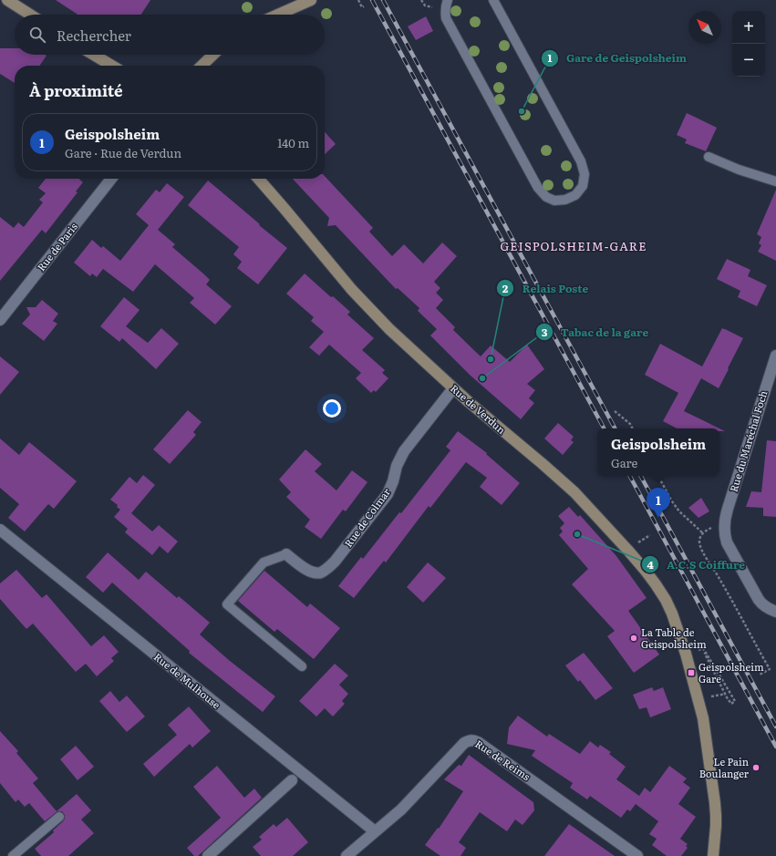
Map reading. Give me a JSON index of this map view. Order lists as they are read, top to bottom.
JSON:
{
  "streets": {
    "main road": ["Rue de Verdun"],
    "street": [
      "Rue de Paris",
      "Rue du Maréchal Foch",
      "Rue de Colmar",
      "Rue de Mulhouse",
      "Rue de Reims"
    ]
  },
  "crossings": [
    ["Rue de Verdun", "Rue de Colmar"],
    ["Rue de Mulhouse", "Rue de Reims"]
  ],
  "districts": ["GEISPOLSHEIM-GARE"],
  "places": {
    "other": [
      "Gare de Geispolsheim",
      "Relais Poste",
      "Tabac de la gare",
      "A.C.S Coiffure",
      "La Table de Geispolsheim",
      "Le Pain Boulanger"
    ],
    "transit": ["Geispolsheim Gare"]
  },
  "north": "top left",
  "page": {
    "map_buttons": ["+", "−"],
    "search": "Rechercher",
    "heading": "À proximité",
    "list": [
      {
        "mark": "1",
        "name": "Geispolsheim",
        "note": "Gare · Rue de Verdun",
        "value": "140 m"
      }
    ],
    "popup": ["Geispolsheim", "Gare"],
    "pins": "1"
  }
}
